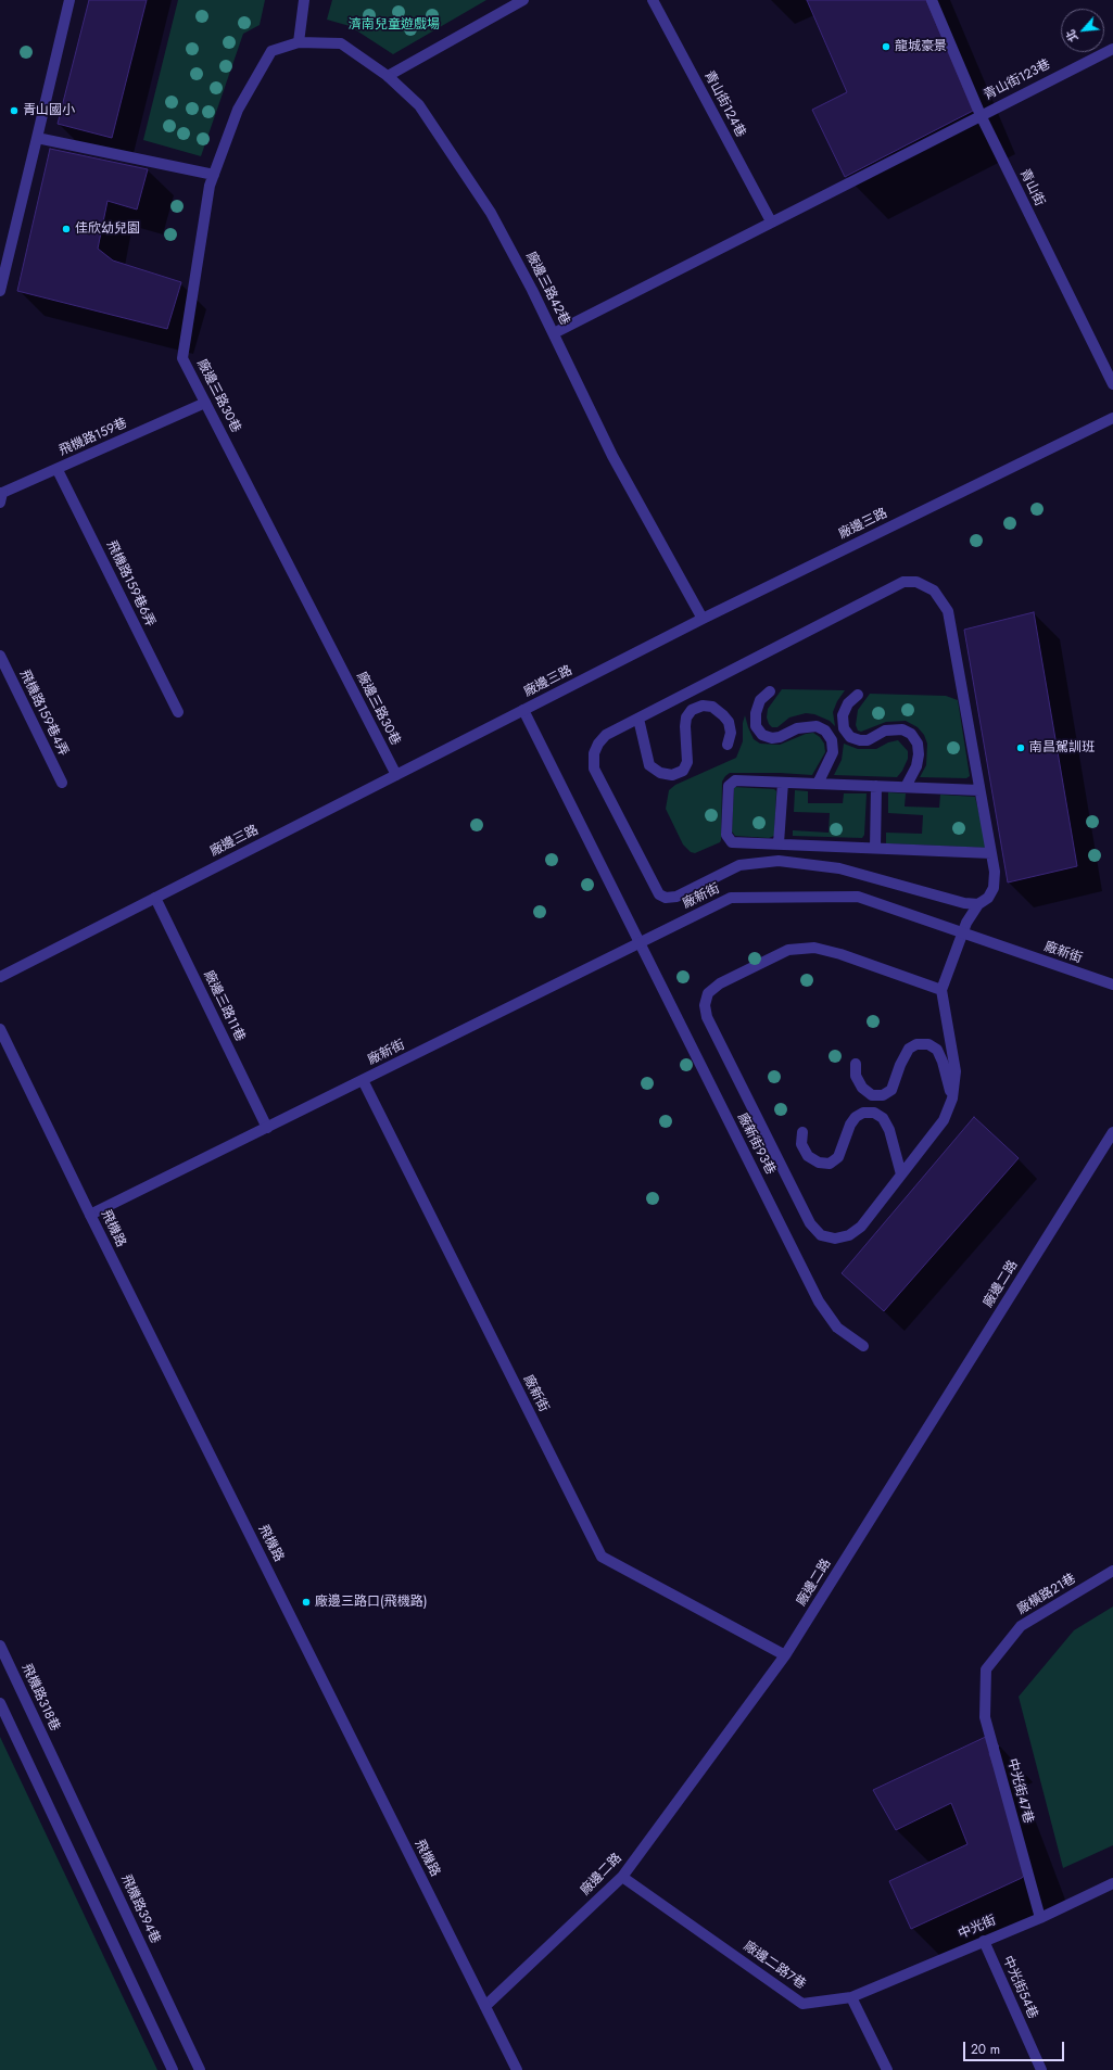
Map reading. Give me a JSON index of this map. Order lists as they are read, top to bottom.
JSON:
{
  "streets": {
    "street": [
      "青山街123巷",
      "青山街124巷",
      "青山街",
      "廠邊三路42巷",
      "廠邊三路30巷",
      "飛機路159巷",
      "廠邊三路",
      "飛機路159巷6弄",
      "飛機路159巷4弄",
      "廠新街",
      "廠邊三路11巷",
      "廠新街93巷",
      "飛機路",
      "廠邊二路",
      "廠橫路21巷",
      "飛機路318巷",
      "中光街47巷",
      "飛機路394巷",
      "中光街",
      "廠邊二路7巷",
      "中光街54巷"
    ]
  },
  "crossings": [
    ["青山街123巷", "青山街"],
    ["廠邊三路42巷", "廠邊三路30巷"],
    ["廠邊三路42巷", "廠邊三路"],
    ["廠邊三路30巷", "飛機路159巷"],
    ["廠邊三路30巷", "廠邊三路"],
    ["飛機路159巷", "飛機路159巷6弄"],
    ["廠邊三路", "廠邊三路11巷"],
    ["廠邊三路", "廠新街93巷"],
    ["廠新街", "廠新街93巷"],
    ["廠新街", "廠邊二路"],
    ["飛機路", "廠邊二路"],
    ["廠邊二路", "廠邊二路7巷"],
    ["廠橫路21巷", "中光街47巷"],
    ["飛機路318巷", "飛機路394巷"],
    ["中光街47巷", "中光街"],
    ["中光街", "廠邊二路7巷"],
    ["中光街", "中光街54巷"]
  ],
  "parks": ["濟南兒童遊戲場"],
  "places": [
    "龍城豪景",
    "青山國小",
    "佳欣幼兒園",
    "南昌駕訓班",
    "廠邊三路口(飛機路)"
  ],
  "scale_bar": "20 m",
  "north": "bottom left"
}
